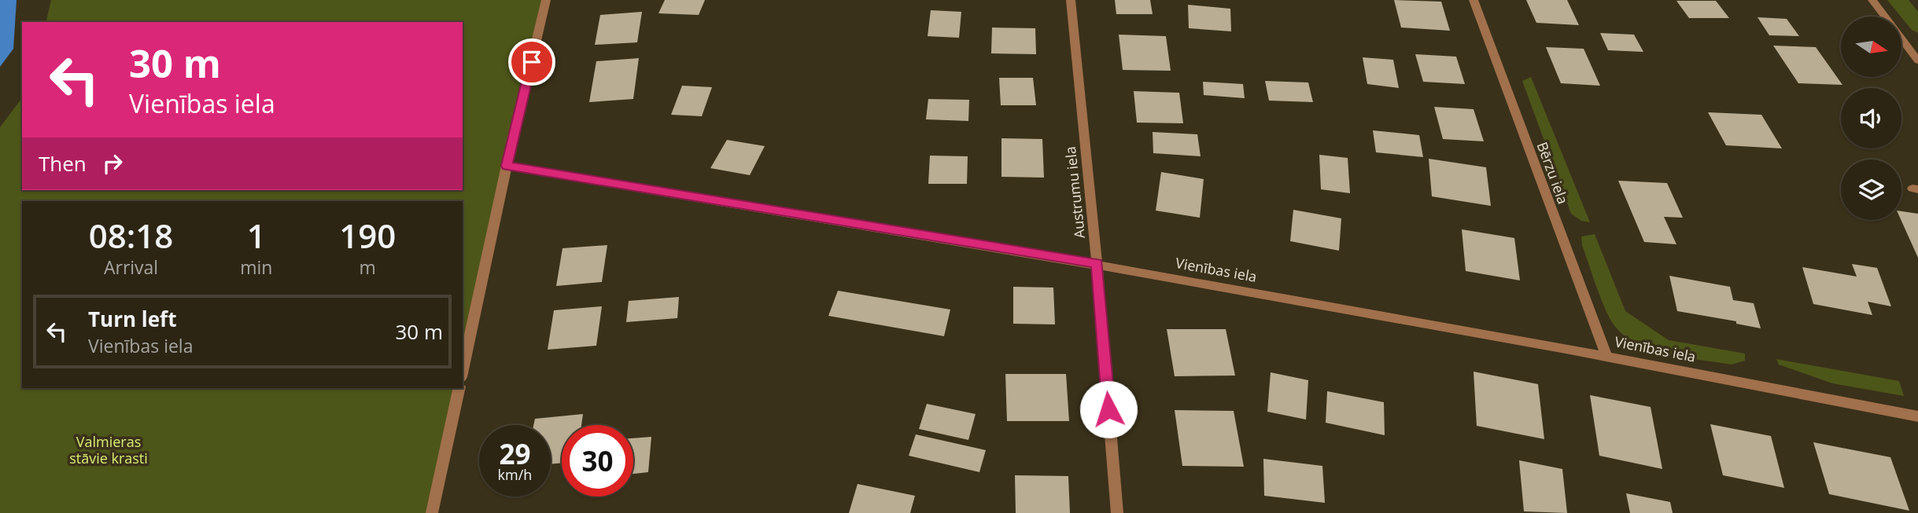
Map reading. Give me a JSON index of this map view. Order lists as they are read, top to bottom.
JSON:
{
  "streets": {
    "street": ["Bērzu iela", "Austrumu iela", "Vienības iela"]
  },
  "crossings": [
    ["Bērzu iela", "Vienības iela"],
    ["Austrumu iela", "Vienības iela"]
  ],
  "parks": ["Valmieras stāvie krasti"],
  "north": "right",
  "page": {
    "turn": ["30 m", "Vienības iela"],
    "then": "Then",
    "eta": [
      "08:18",
      "Arrival",
      "1",
      "min",
      "190",
      "m"
    ],
    "list": [
      {
        "name": "Turn left",
        "note": "Vienības iela",
        "value": "30 m"
      }
    ],
    "speed": "29 km/h",
    "limit": "30"
  }
}
